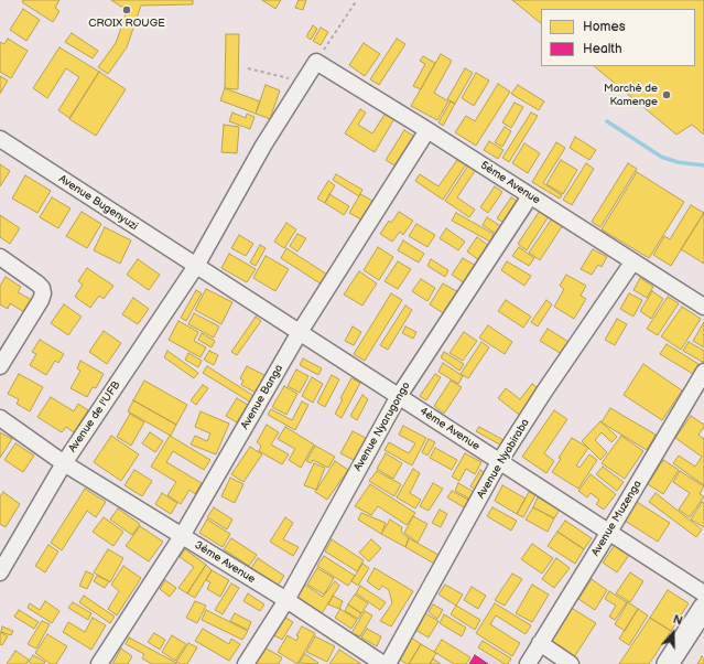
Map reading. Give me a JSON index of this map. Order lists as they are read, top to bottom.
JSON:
{
  "streets": {
    "street": [
      "5ème Avenue",
      "Avenue Bugenyuzi",
      "Avenue Banga",
      "Avenue de l'UFB",
      "Avenue Nyarugongo",
      "4ème Avenue",
      "Avenue Nyabiraba",
      "Avenue Muzenga",
      "3ème Avenue"
    ]
  },
  "crossings": [
    ["5ème Avenue", "Avenue Banga"],
    ["5ème Avenue", "Avenue de l'UFB"],
    ["5ème Avenue", "Avenue Nyarugongo"],
    ["5ème Avenue", "Avenue Nyabiraba"],
    ["Avenue Bugenyuzi", "Avenue de l'UFB"],
    ["Avenue Bugenyuzi", "4ème Avenue"],
    ["Avenue Banga", "4ème Avenue"],
    ["Avenue Banga", "3ème Avenue"],
    ["Avenue de l'UFB", "4ème Avenue"],
    ["Avenue de l'UFB", "3ème Avenue"],
    ["Avenue Nyarugongo", "4ème Avenue"],
    ["Avenue Nyarugongo", "3ème Avenue"],
    ["4ème Avenue", "Avenue Nyabiraba"],
    ["4ème Avenue", "Avenue Muzenga"]
  ],
  "places": ["CROIX ROUGE", "Marché de Kamenge"],
  "legend": ["Homes", "Health"],
  "north": "top"
}
